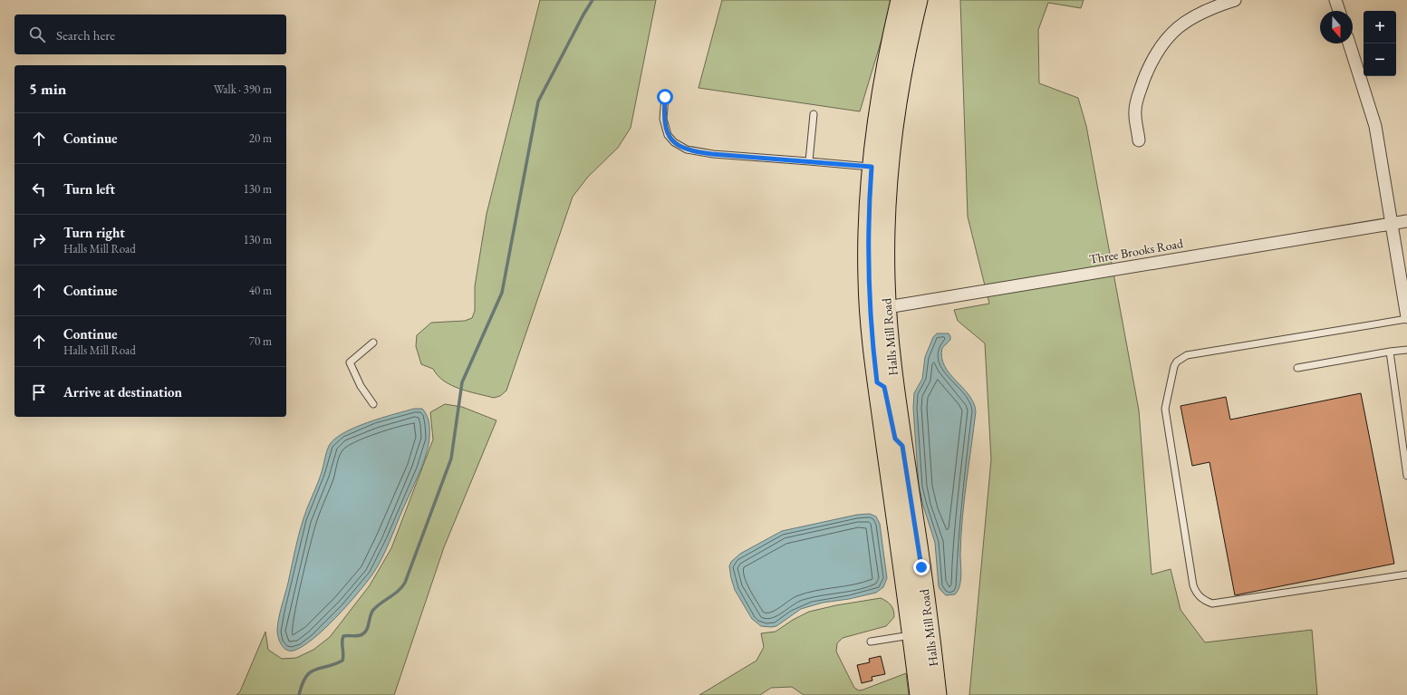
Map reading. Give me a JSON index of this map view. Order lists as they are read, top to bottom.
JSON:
{
  "streets": {
    "main road": ["Halls Mill Road"],
    "street": ["Three Brooks Road"]
  },
  "crossings": [
    ["Three Brooks Road", "Halls Mill Road"]
  ],
  "north": "bottom",
  "page": {
    "map_buttons": ["+", "−"],
    "search": "Search here",
    "heading": ["5 min", "Walk · 390 m"],
    "list": [
      ["Continue", "20 m"],
      ["Turn left", "130 m"],
      ["Turn right", "Halls Mill Road", "130 m"],
      ["Continue", "40 m"],
      ["Continue", "Halls Mill Road", "70 m"],
      "Arrive at destination"
    ]
  }
}
